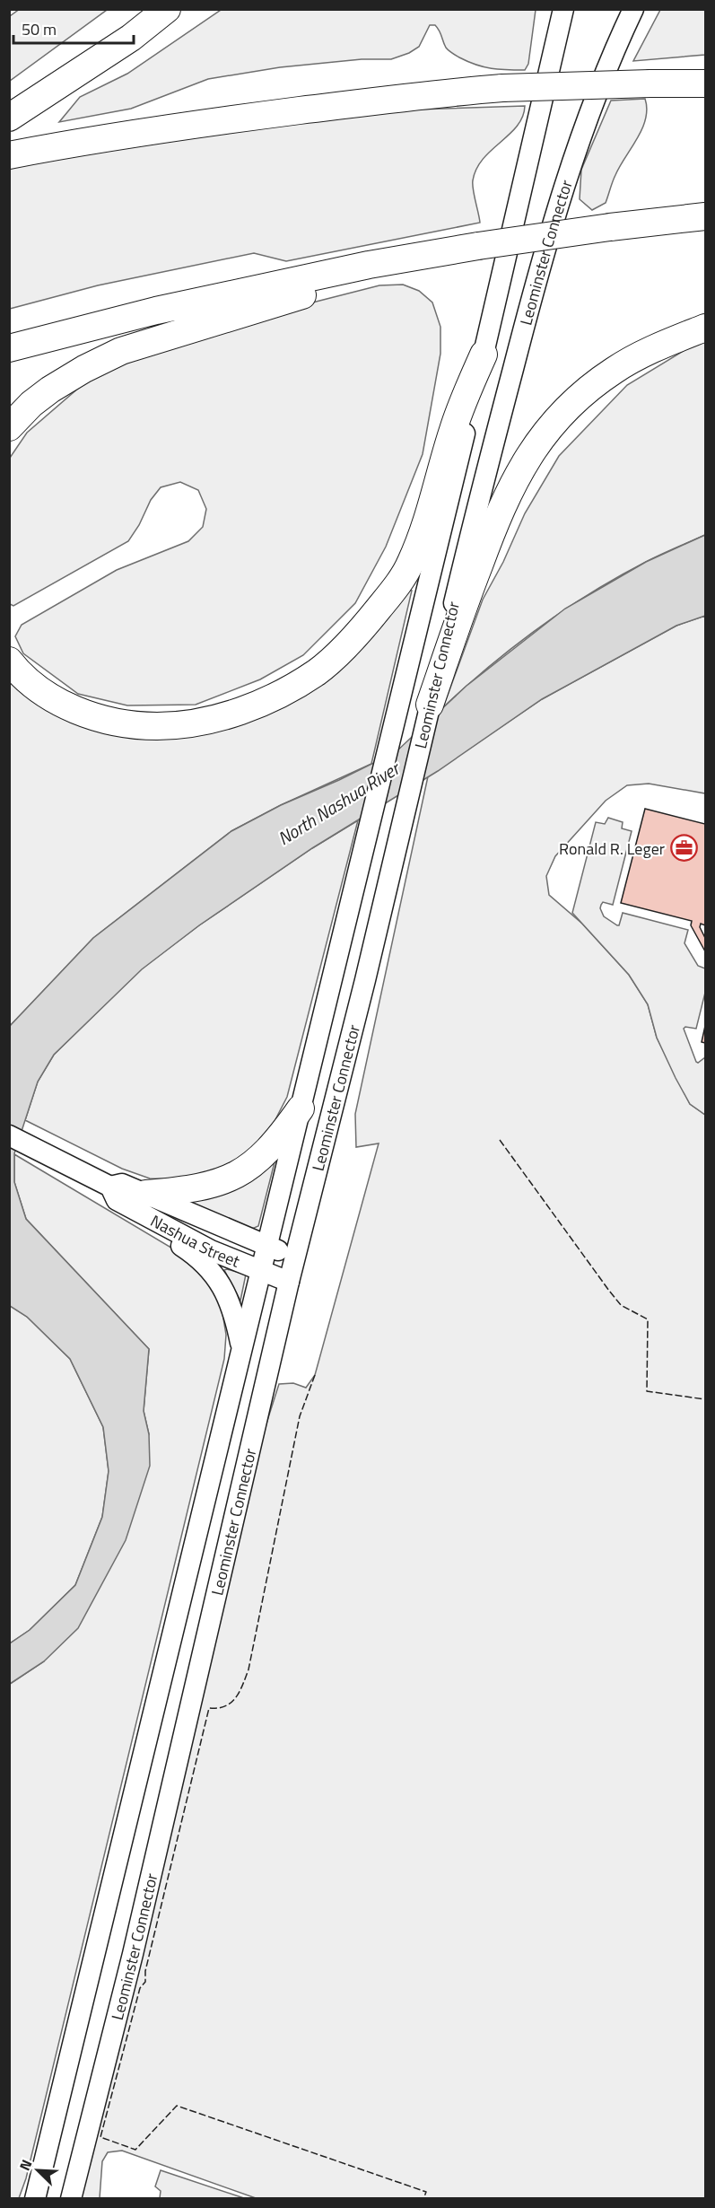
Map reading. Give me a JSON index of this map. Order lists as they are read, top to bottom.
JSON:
{
  "streets": {
    "main road": ["Leominster Connector", "Nashua Street"]
  },
  "crossings": [
    ["Leominster Connector", "Nashua Street"]
  ],
  "water": ["North Nashua River"],
  "places": {
    "office": ["Ronald R. Leger"]
  },
  "scale_bar": "50 m",
  "north": "top left"
}
